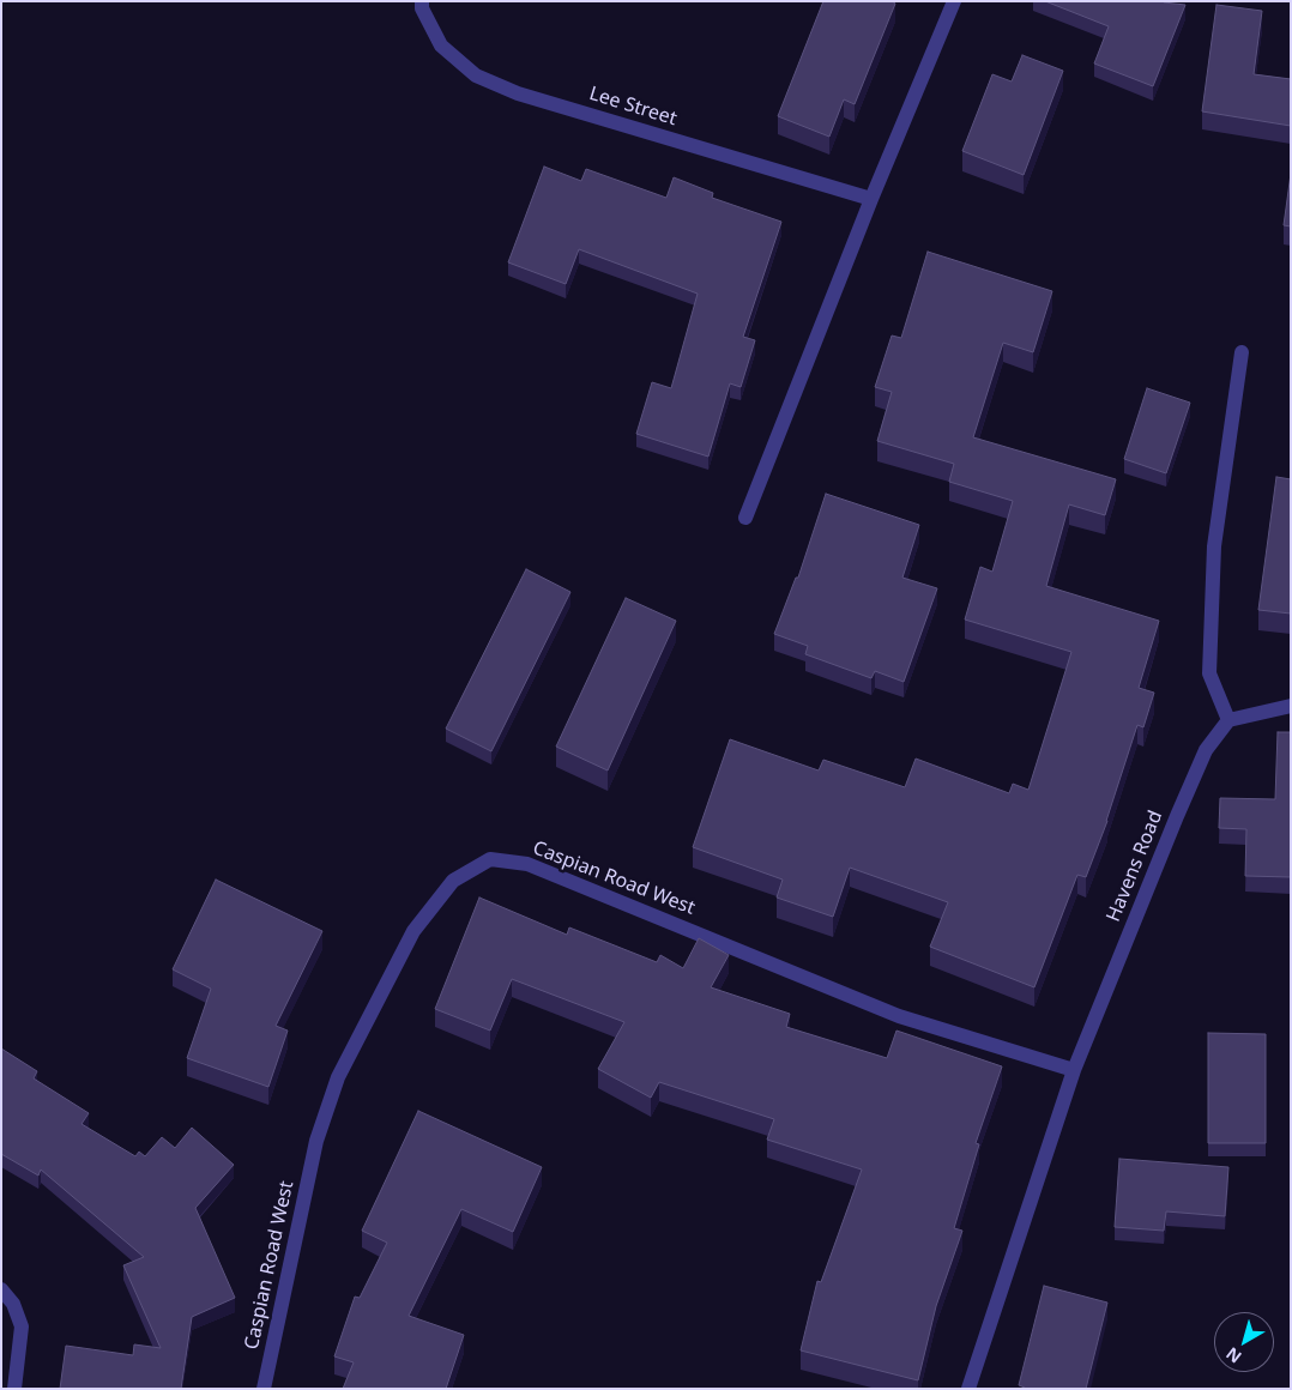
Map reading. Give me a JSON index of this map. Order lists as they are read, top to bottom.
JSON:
{
  "streets": {
    "street": ["Lee Street", "Havens Road", "Caspian Road West"]
  },
  "crossings": [
    ["Havens Road", "Caspian Road West"]
  ],
  "north": "bottom left"
}
